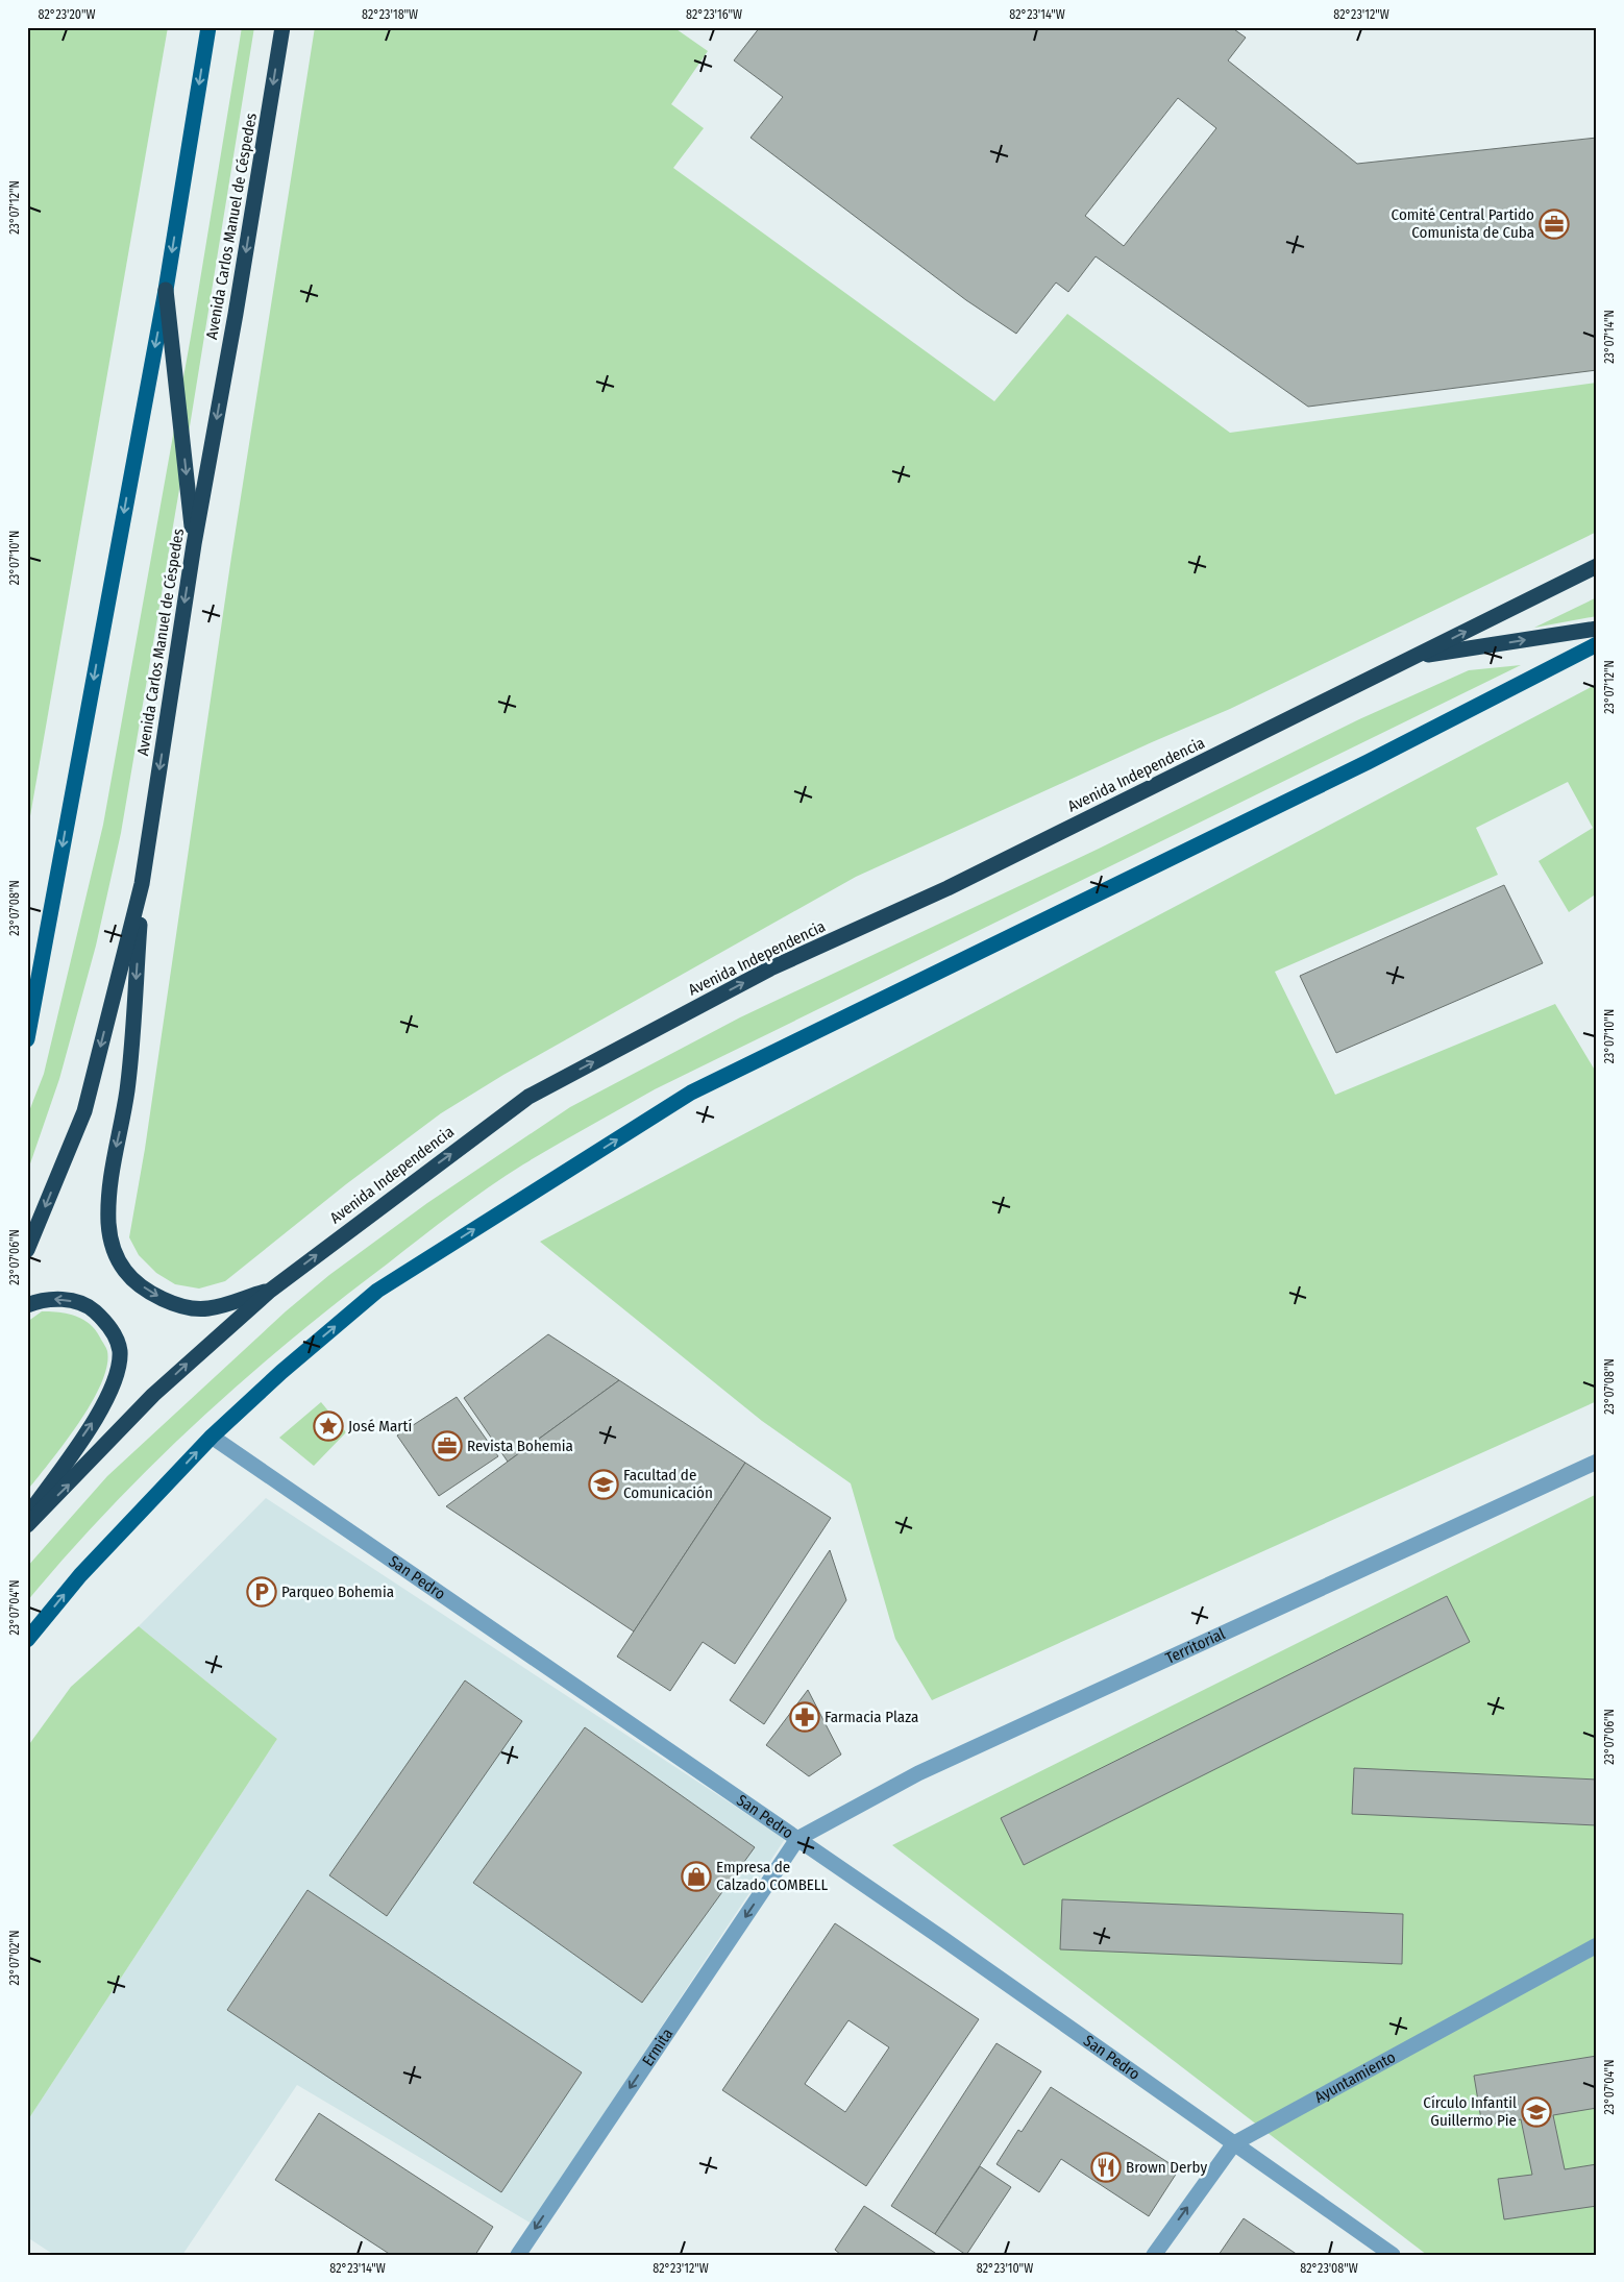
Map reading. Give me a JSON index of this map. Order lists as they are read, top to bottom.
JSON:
{
  "streets": {
    "highway": ["Avenida Carlos Manuel de Céspedes", "Avenida Independencia"],
    "street": [
      "San Pedro",
      "Territorial",
      "Ermita",
      "Ayuntamiento"
    ]
  },
  "crossings": [
    ["San Pedro", "Territorial"],
    ["San Pedro", "Ermita"],
    ["San Pedro", "Ayuntamiento"],
    ["Territorial", "Ermita"]
  ],
  "one_way": ["Avenida Carlos Manuel de Céspedes", "Avenida Independencia", "Ermita"],
  "places": {
    "office": ["Comité Central Partido Comunista de Cuba", "Revista Bohemia"],
    "place": ["José Martí"],
    "school or university": ["Facultad de Comunicación", "Círculo Infantil Guillermo Pie"],
    "parking": ["Parqueo Bohemia"],
    "pharmacy": ["Farmacia Plaza"],
    "shop": ["Empresa de Calzado COMBELL"],
    "restaurant": ["Brown Derby"]
  },
  "coordinates": [
    "82°23'20\"W",
    "82°23'18\"W",
    "82°23'16\"W",
    "82°23'14\"W",
    "82°23'12\"W",
    "23°07'12\"N",
    "23°07'14\"N",
    "23°07'10\"N",
    "23°07'08\"N",
    "23°07'06\"N",
    "23°07'04\"N",
    "23°07'02\"N",
    "82°23'10\"W",
    "82°23'08\"W"
  ]
}
